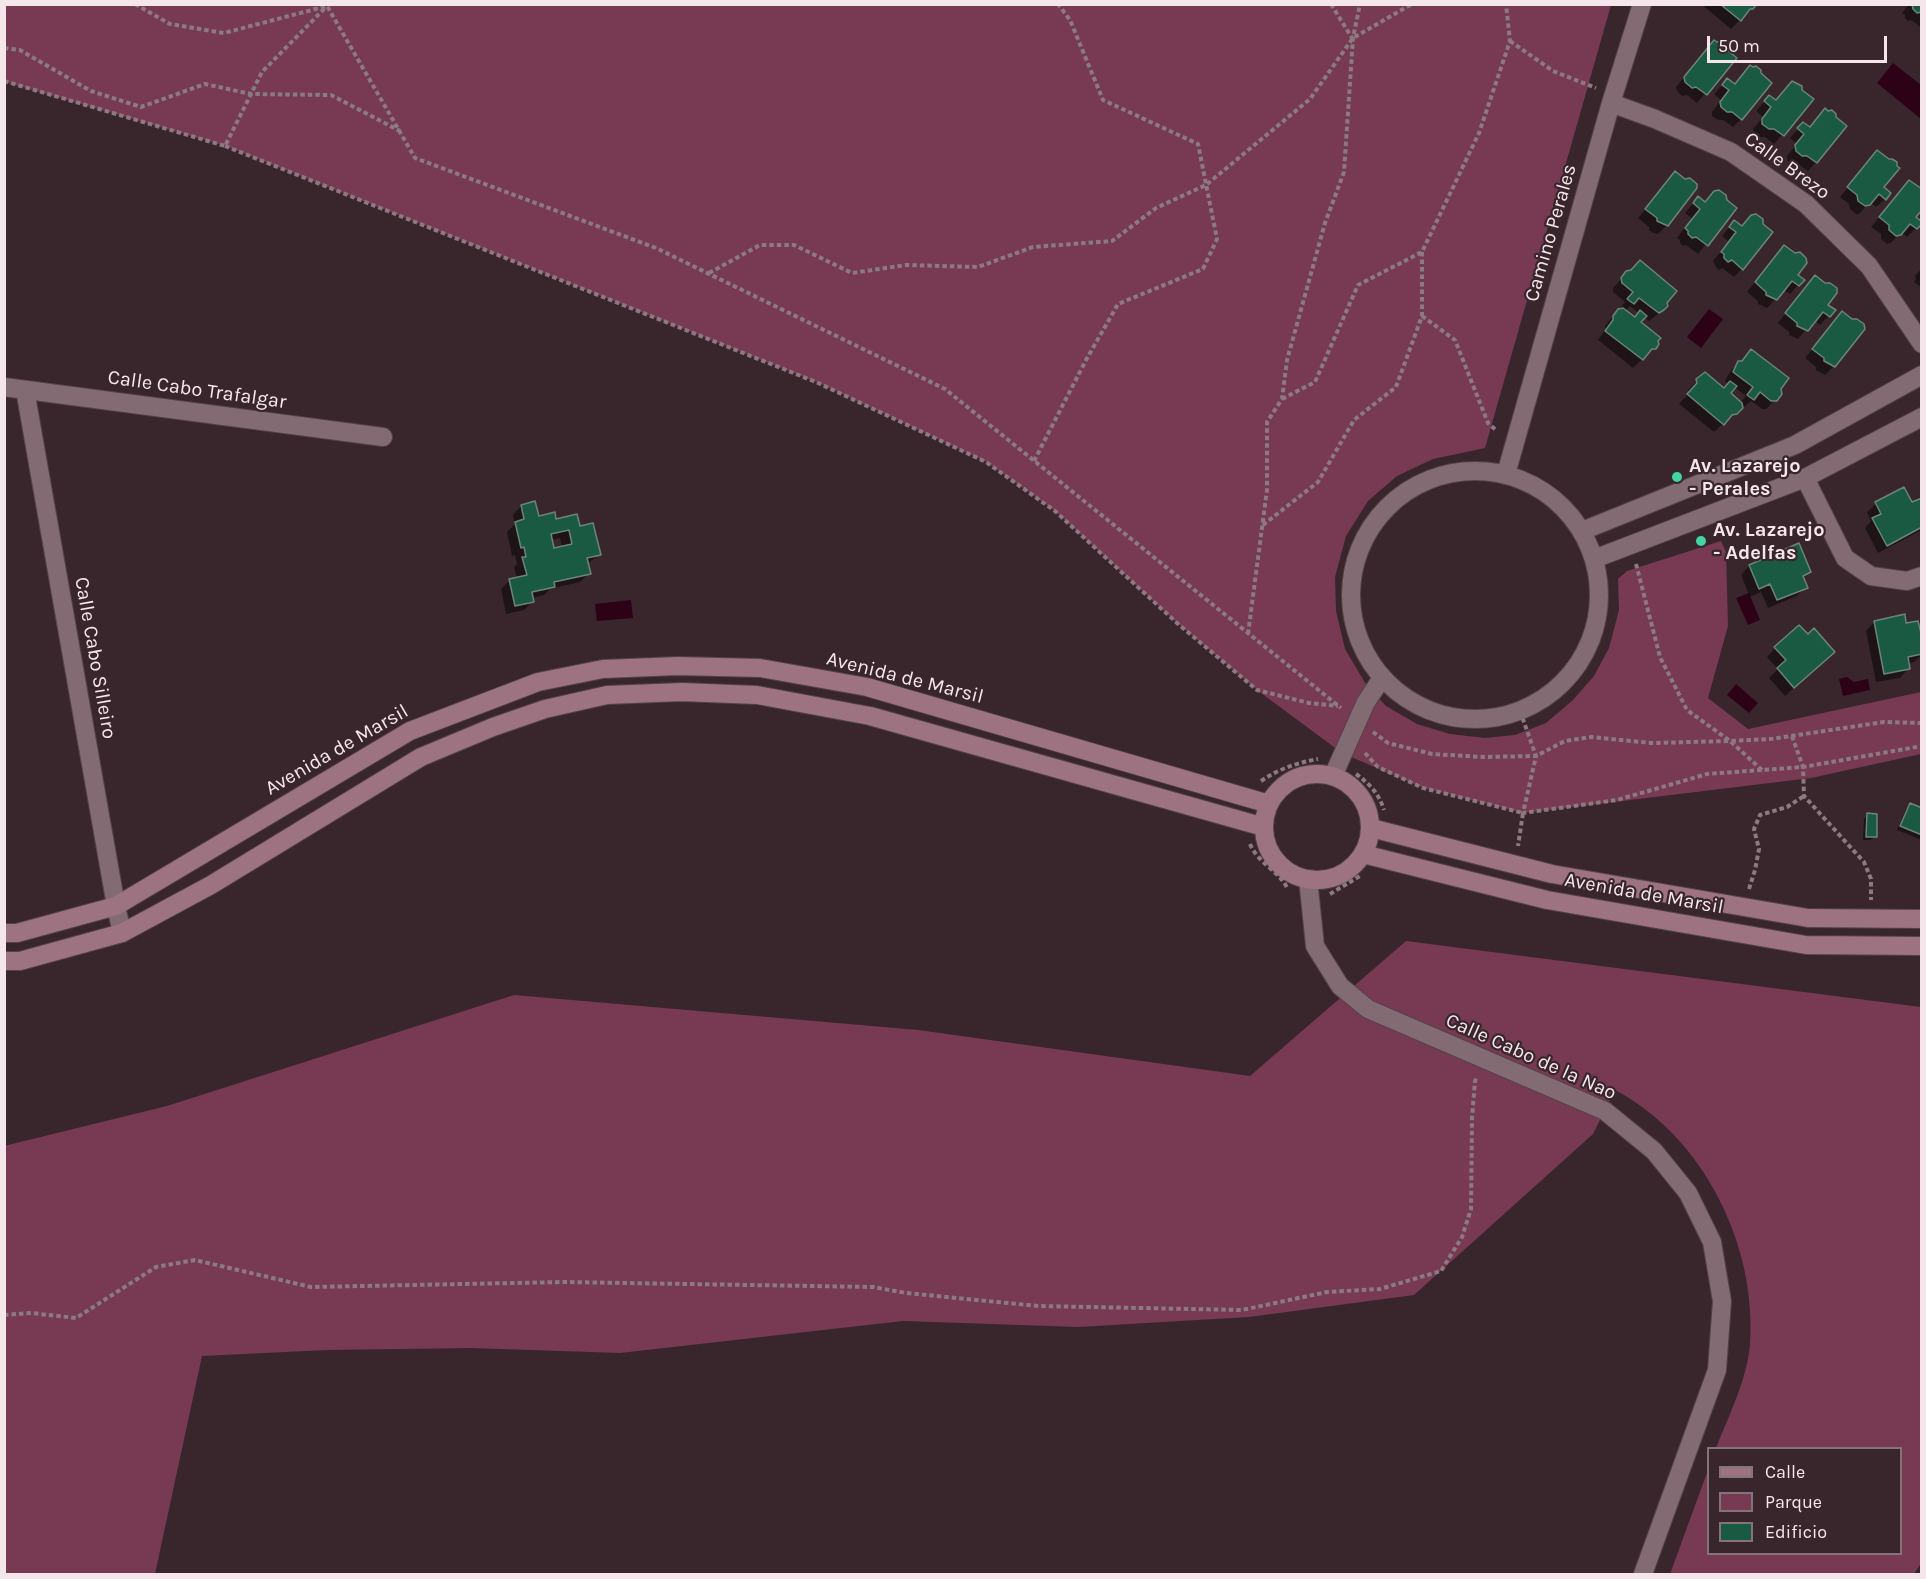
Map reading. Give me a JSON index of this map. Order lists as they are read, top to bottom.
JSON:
{
  "streets": {
    "street": [
      "Calle Brezo",
      "Camino Perales",
      "Calle Cabo Trafalgar",
      "Calle Cabo Silleiro",
      "Avenida de Marsil",
      "Calle Cabo de la Nao"
    ]
  },
  "crossings": [
    ["Calle Brezo", "Camino Perales"],
    ["Calle Cabo Trafalgar", "Calle Cabo Silleiro"],
    ["Calle Cabo Silleiro", "Avenida de Marsil"],
    ["Avenida de Marsil", "Calle Cabo de la Nao"]
  ],
  "places": ["Av. Lazarejo - Perales", "Av. Lazarejo - Adelfas"],
  "legend": ["Calle", "Parque", "Edificio"],
  "scale_bar": "50 m"
}
